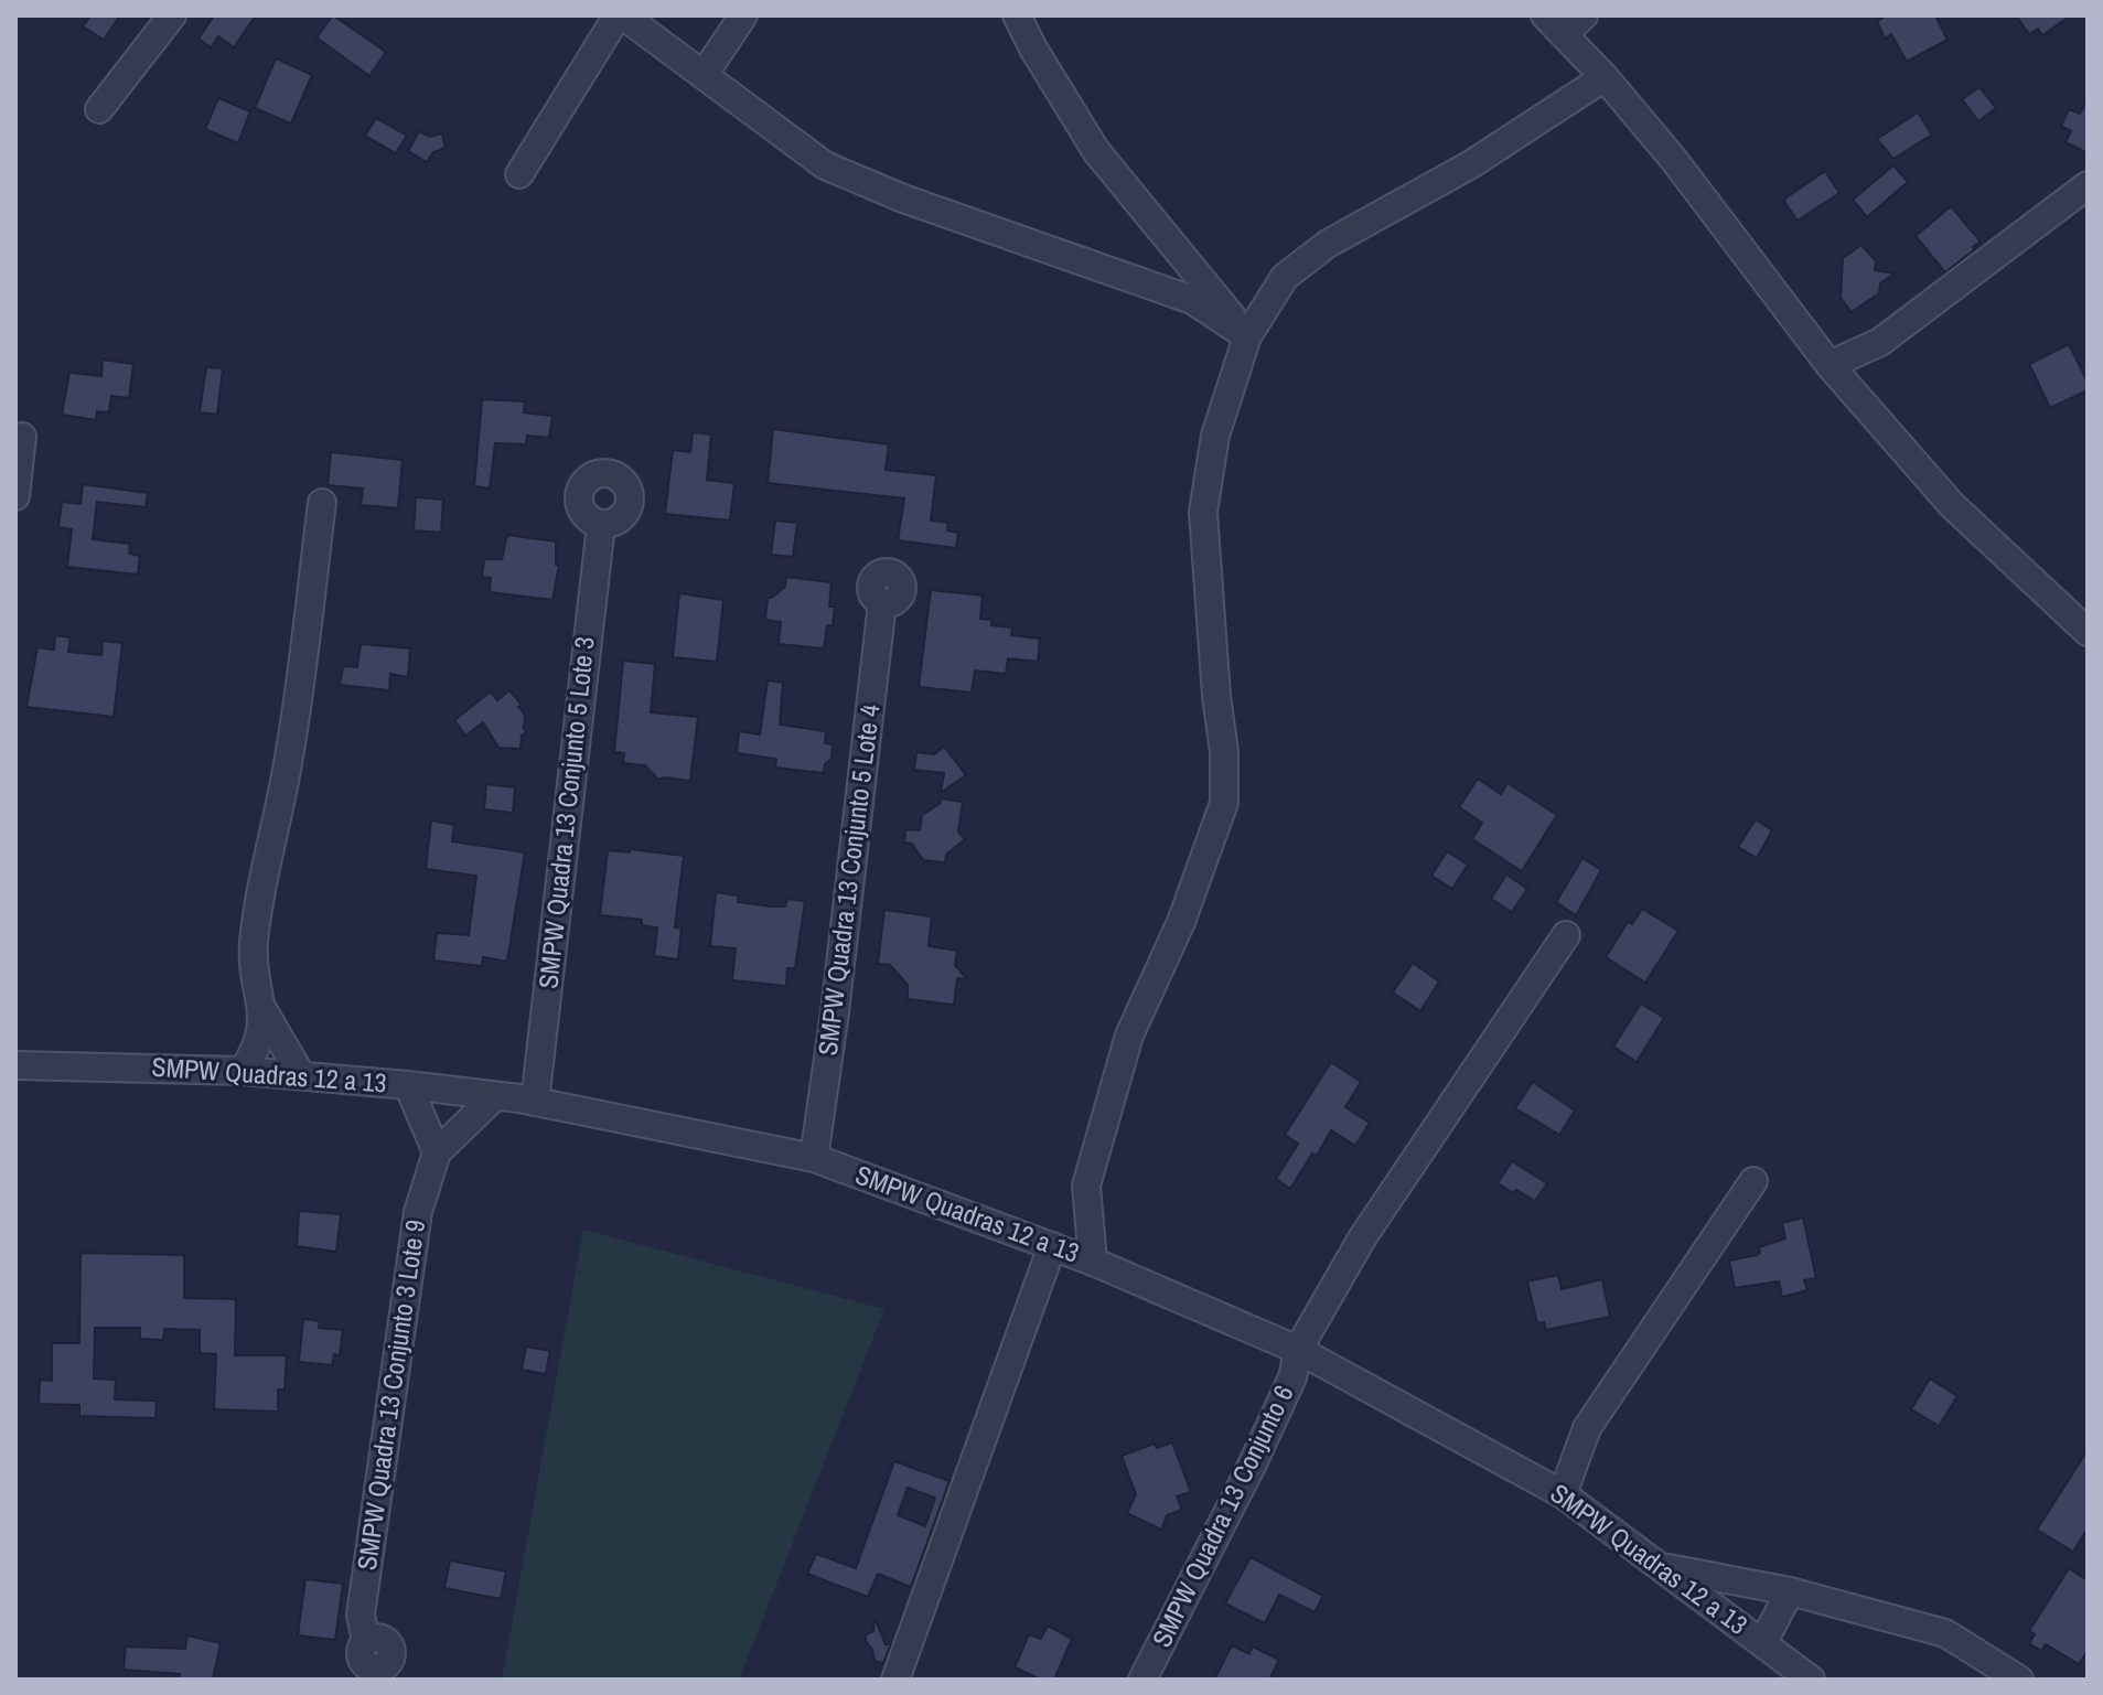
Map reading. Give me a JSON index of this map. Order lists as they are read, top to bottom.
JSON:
{
  "streets": {
    "street": [
      "SMPW Quadra 13 Conjunto 5 Lote 3",
      "SMPW Quadra 13 Conjunto 5 Lote 4",
      "SMPW Quadras 12 a 13",
      "SMPW Quadra 13 Conjunto 3 Lote 9",
      "SMPW Quadra 13 Conjunto 6"
    ]
  },
  "crossings": [
    ["SMPW Quadra 13 Conjunto 5 Lote 3", "SMPW Quadras 12 a 13"],
    ["SMPW Quadra 13 Conjunto 5 Lote 4", "SMPW Quadras 12 a 13"],
    ["SMPW Quadras 12 a 13", "SMPW Quadra 13 Conjunto 3 Lote 9"],
    ["SMPW Quadras 12 a 13", "SMPW Quadra 13 Conjunto 6"]
  ]
}
